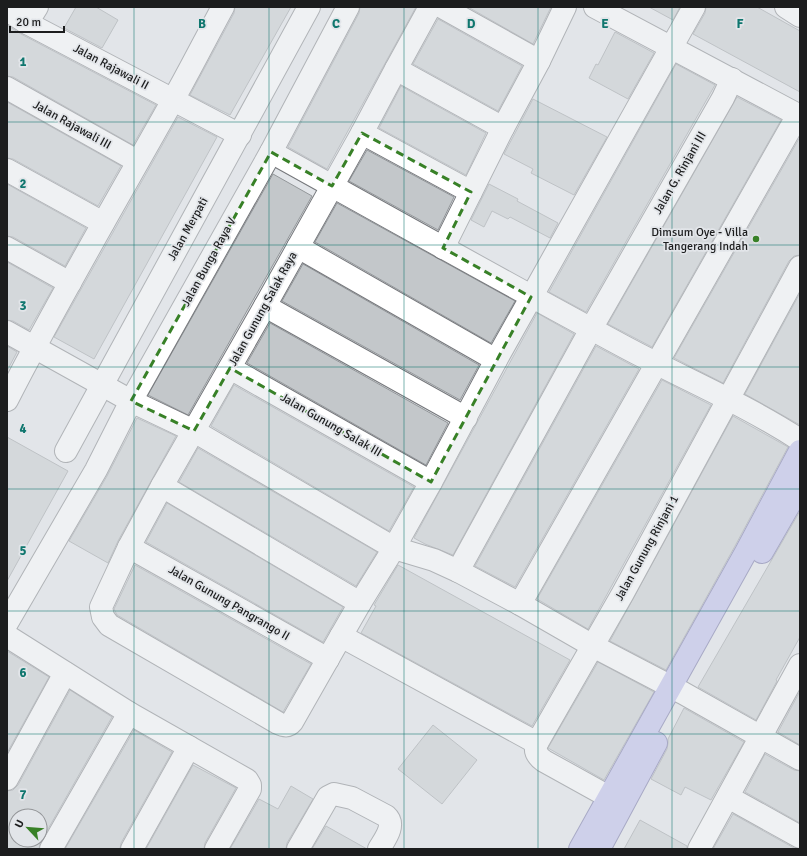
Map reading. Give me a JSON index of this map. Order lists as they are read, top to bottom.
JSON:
{
  "streets": {
    "street": [
      "Jalan Rajawali II",
      "Jalan Rajawali III",
      "Jalan G. Rinjani III",
      "Jalan Merpati",
      "Jalan Bunga Raya V",
      "Jalan Gunung Salak Raya",
      "Jalan Gunung Salak III",
      "Jalan Gunung Rinjani 1",
      "Jalan Gunung Pangrango II"
    ]
  },
  "crossings": [
    ["Jalan Rajawali II", "Jalan Merpati"],
    ["Jalan Gunung Salak Raya", "Jalan Gunung Salak III"],
    ["Jalan Gunung Salak Raya", "Jalan Gunung Pangrango II"]
  ],
  "places": ["Dimsum Oye - Villa Tangerang Indah"],
  "scale_bar": "20 m",
  "north": "top left",
  "grid": {
    "columns": [
      "B",
      "C",
      "D",
      "E",
      "F"
    ],
    "rows": [
      "1",
      "2",
      "3",
      "4",
      "5",
      "6",
      "7"
    ]
  }
}
